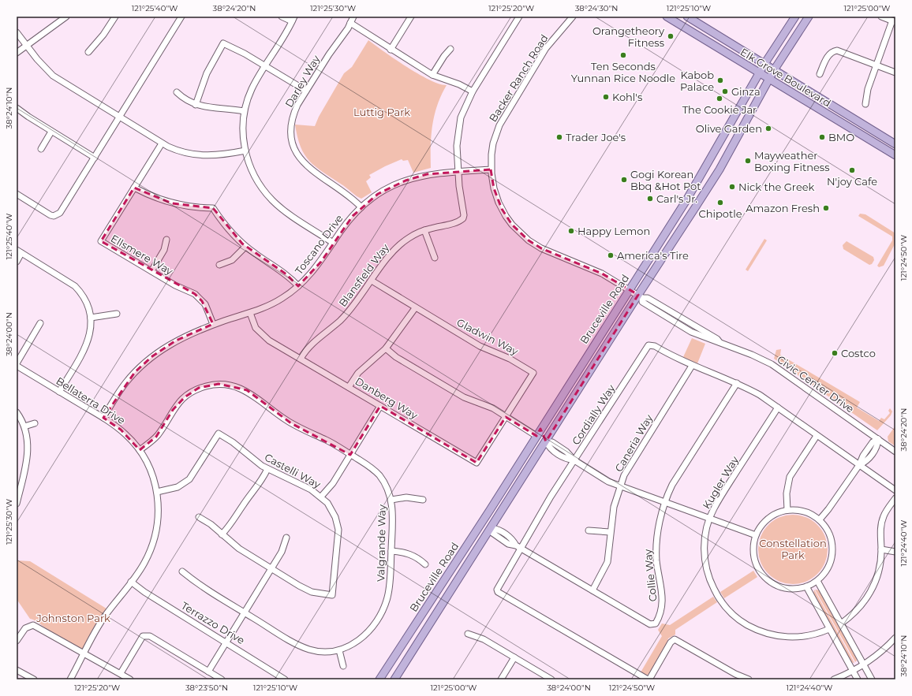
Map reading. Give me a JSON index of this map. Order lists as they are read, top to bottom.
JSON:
{
  "streets": {
    "main road": ["Elk Grove Boulevard", "Bruceville Road"],
    "street": [
      "Backer Ranch Road",
      "Darley Way",
      "Toscano Drive",
      "Ellsmere Way",
      "Blansfield Way",
      "Gladwin Way",
      "Civic Center Drive",
      "Danberg Way",
      "Bellaterra Drive",
      "Cordially Way",
      "Caneria Way",
      "Castelli Way",
      "Kugler Way",
      "Valgrande Way",
      "Collie Way",
      "Terrazzo Drive"
    ]
  },
  "crossings": [
    ["Elk Grove Boulevard", "Bruceville Road"],
    ["Backer Ranch Road", "Toscano Drive"],
    ["Backer Ranch Road", "Bruceville Road"],
    ["Backer Ranch Road", "Civic Center Drive"],
    ["Darley Way", "Toscano Drive"],
    ["Toscano Drive", "Ellsmere Way"],
    ["Toscano Drive", "Blansfield Way"],
    ["Toscano Drive", "Danberg Way"],
    ["Toscano Drive", "Bellaterra Drive"],
    ["Blansfield Way", "Gladwin Way"],
    ["Blansfield Way", "Danberg Way"],
    ["Bruceville Road", "Civic Center Drive"],
    ["Bruceville Road", "Collie Way"],
    ["Gladwin Way", "Danberg Way"],
    ["Bellaterra Drive", "Castelli Way"],
    ["Bellaterra Drive", "Valgrande Way"],
    ["Bellaterra Drive", "Terrazzo Drive"],
    ["Cordially Way", "Caneria Way"],
    ["Cordially Way", "Kugler Way"],
    ["Cordially Way", "Collie Way"],
    ["Caneria Way", "Collie Way"]
  ],
  "parks": ["Luttig Park", "Constellation Park", "Johnston Park"],
  "places": [
    "Orangetheory Fitness",
    "Ten Seconds Yunnan Rice Noodle",
    "Kabob Palace",
    "Ginza",
    "Kohl's",
    "The Cookie Jar",
    "Olive Garden",
    "Trader Joe's",
    "BMO",
    "Mayweather Boxing Fitness",
    "N'joy Cafe",
    "Gogi Korean Bbq &Hot Pot",
    "Nick the Greek",
    "Carl's Jr.",
    "Chipotle",
    "Amazon Fresh",
    "Happy Lemon",
    "America's Tire",
    "Costco"
  ],
  "coordinates": [
    "121°25'40\"W",
    "38°24'20\"N",
    "121°25'30\"W",
    "121°25'20\"W",
    "38°24'30\"N",
    "121°25'10\"W",
    "121°25'00\"W",
    "38°24'10\"N",
    "121°24'50\"W",
    "38°24'00\"N",
    "121°24'40\"W",
    "38°23'50\"N"
  ]
}
